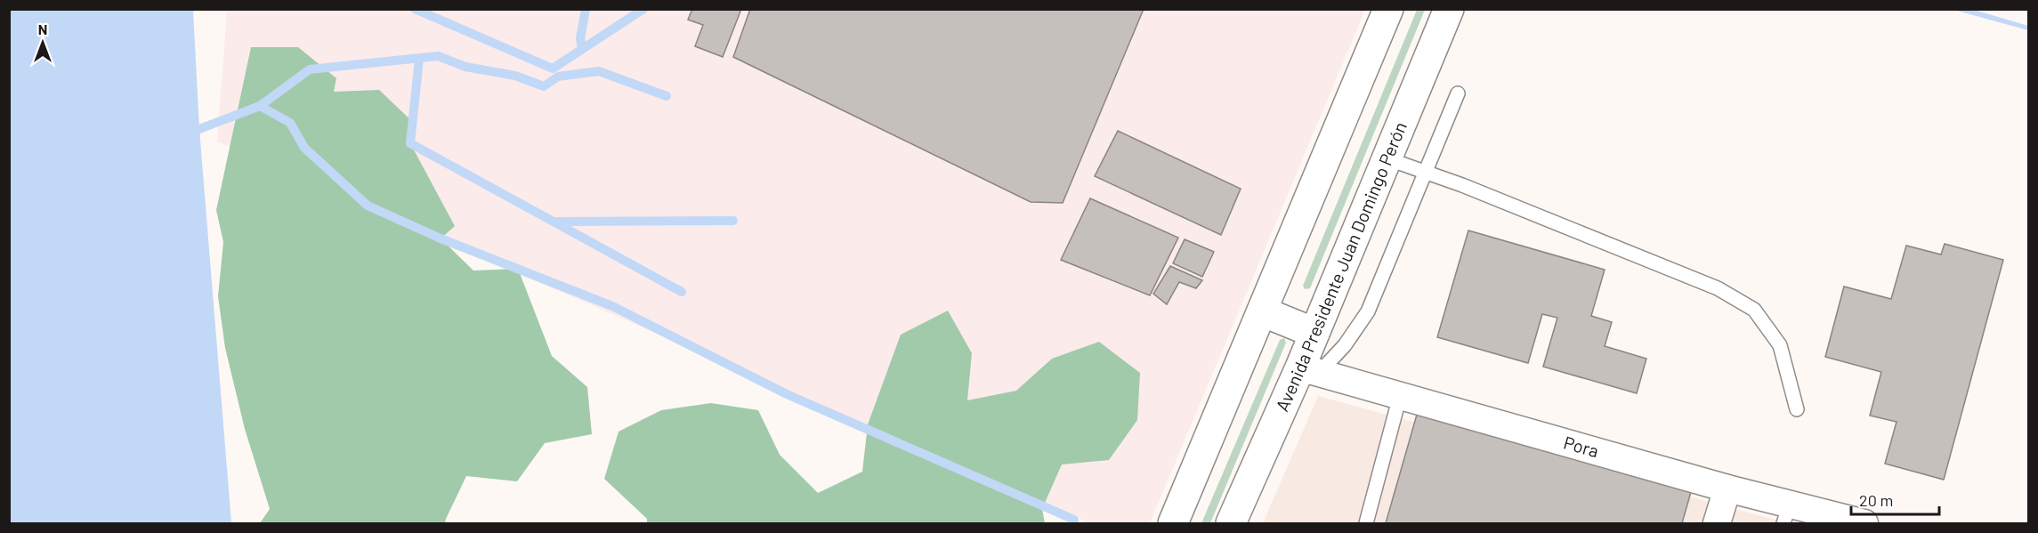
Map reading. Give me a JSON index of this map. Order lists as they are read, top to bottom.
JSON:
{
  "streets": {
    "main road": ["Avenida Presidente Juan Domingo Perón"],
    "street": ["Pora"]
  },
  "crossings": [
    ["Avenida Presidente Juan Domingo Perón", "Pora"]
  ],
  "scale_bar": "20 m",
  "north": "top"
}
